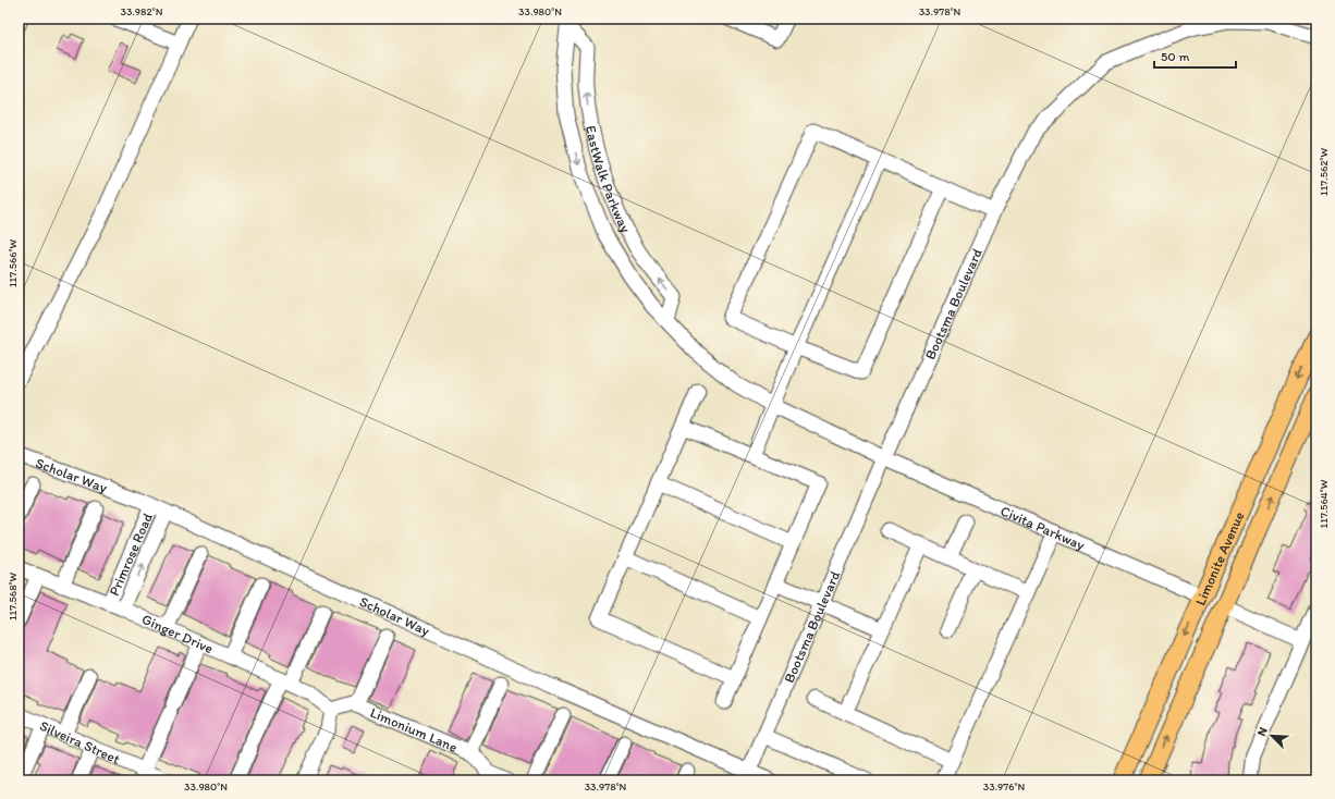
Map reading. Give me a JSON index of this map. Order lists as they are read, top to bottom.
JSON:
{
  "streets": {
    "main road": ["Limonite Avenue"],
    "street": [
      "EastWalk Parkway",
      "Bootsma Boulevard",
      "Scholar Way",
      "Civita Parkway",
      "Primrose Road",
      "Ginger Drive",
      "Limonium Lane",
      "Silveira Street"
    ]
  },
  "crossings": [
    ["EastWalk Parkway", "Bootsma Boulevard"],
    ["EastWalk Parkway", "Civita Parkway"],
    ["Bootsma Boulevard", "Scholar Way"],
    ["Bootsma Boulevard", "Civita Parkway"],
    ["Scholar Way", "Primrose Road"],
    ["Civita Parkway", "Limonite Avenue"],
    ["Primrose Road", "Ginger Drive"],
    ["Ginger Drive", "Limonium Lane"]
  ],
  "scale_bar": "50 m",
  "north": "top left",
  "coordinates": [
    "33.982°N",
    "33.980°N",
    "33.978°N",
    "117.562°W",
    "117.566°W",
    "117.564°W",
    "117.568°W",
    "33.976°N"
  ]
}
